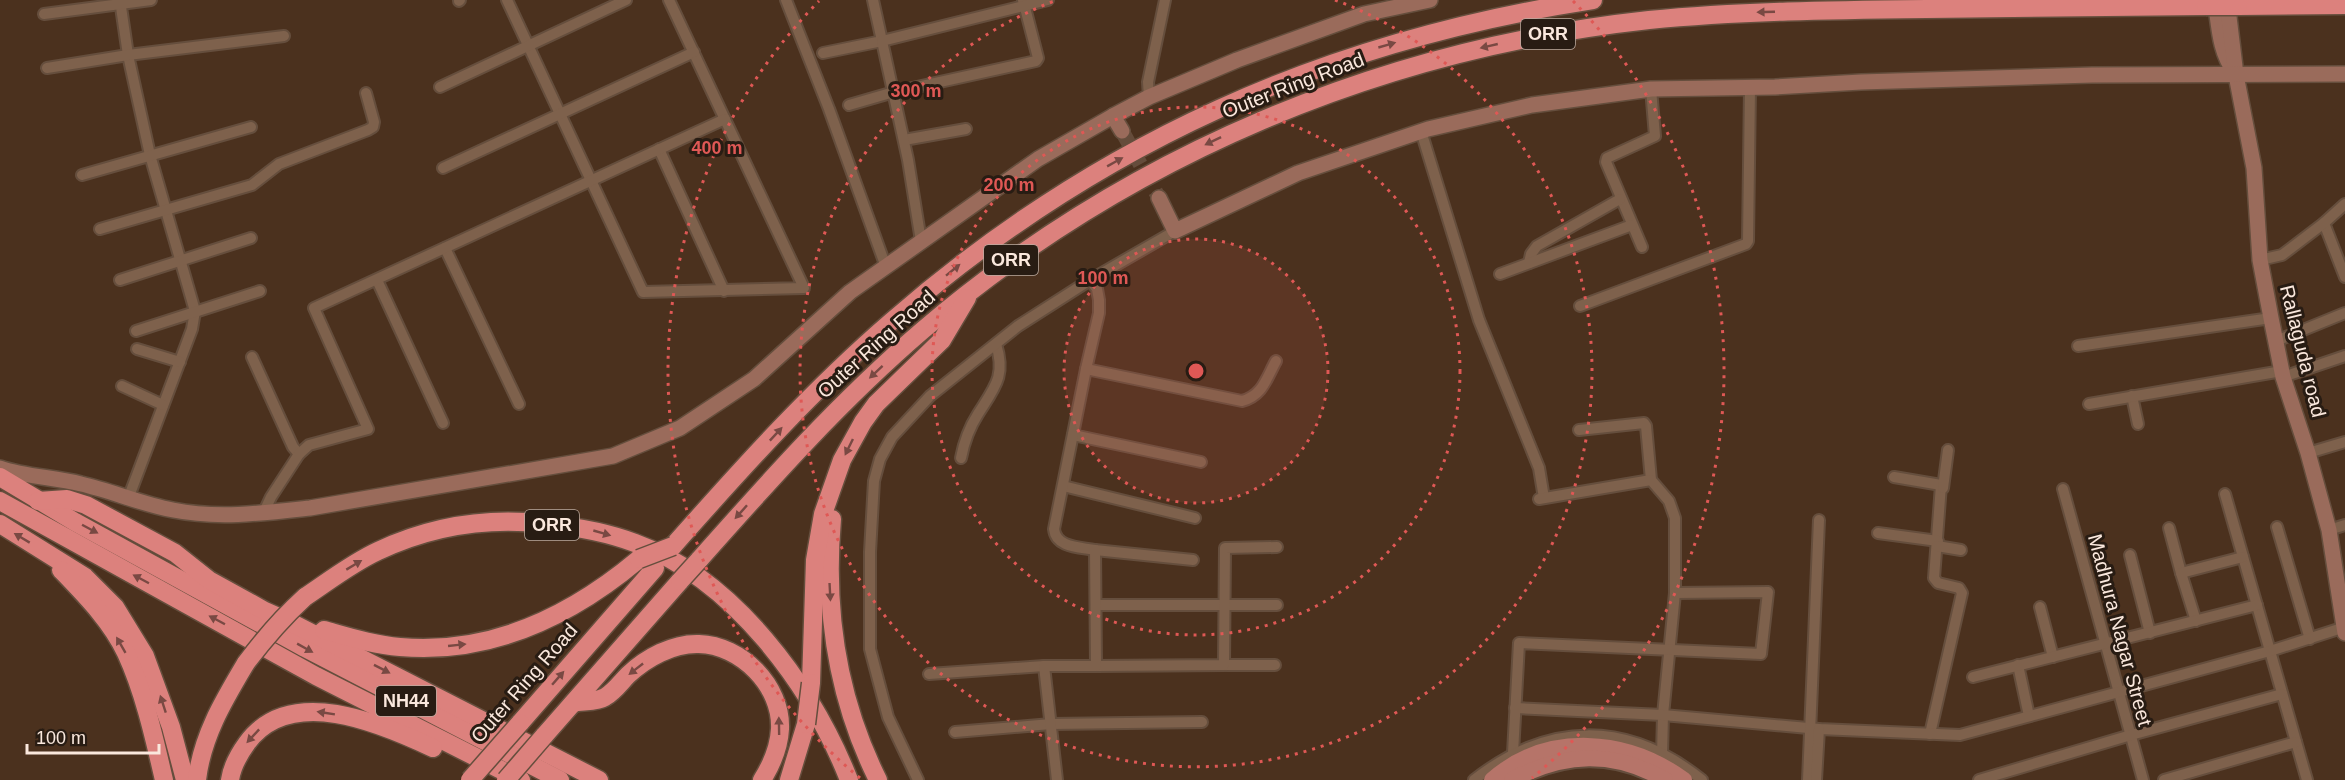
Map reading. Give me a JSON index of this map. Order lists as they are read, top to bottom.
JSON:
{
  "streets": {
    "highway": ["ORR", "Outer Ring Road", "NH44"],
    "street": ["Rallaguda road", "Madhura Nagar Street"]
  },
  "crossings": [
    ["ORR", "Outer Ring Road"],
    ["ORR", "NH44"]
  ],
  "scale_bar": "100 m",
  "rings": [
    "300 m",
    "400 m",
    "200 m",
    "100 m"
  ]
}
